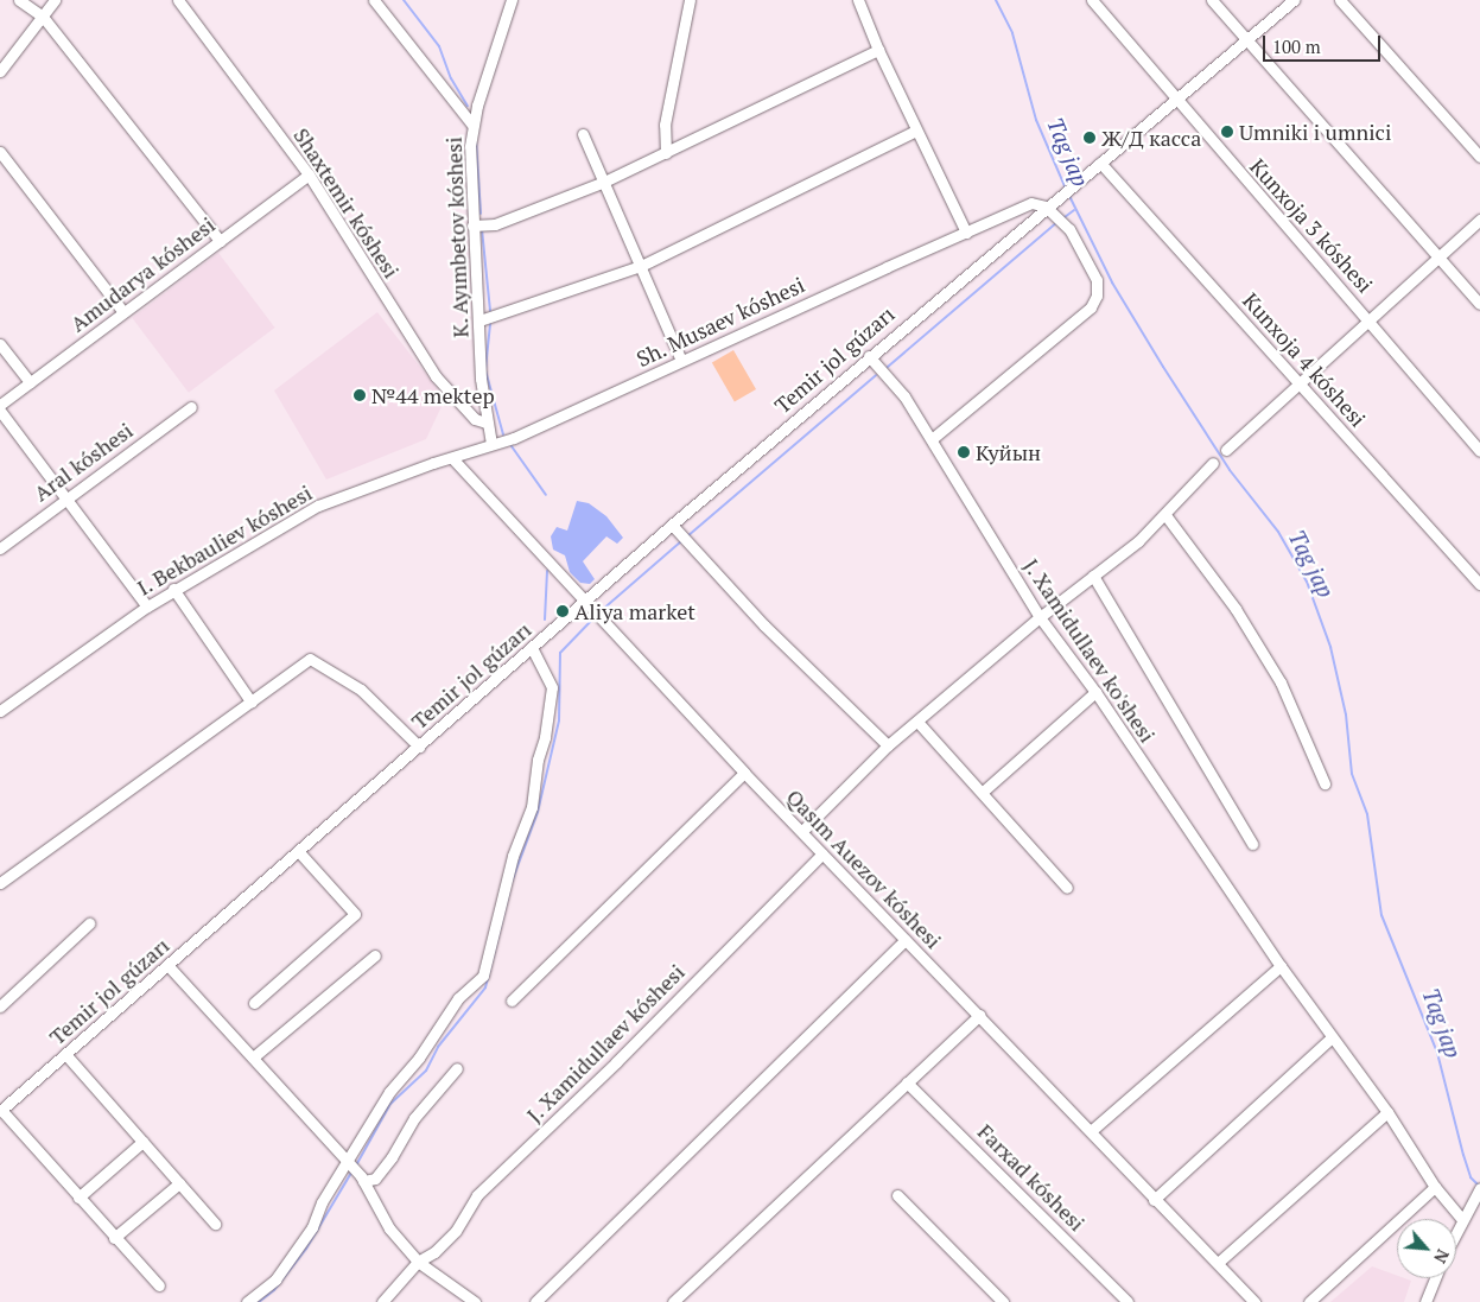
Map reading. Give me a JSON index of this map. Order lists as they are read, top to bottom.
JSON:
{
  "streets": {
    "street": [
      "Shaxtemir kóshesi",
      "Kunxoja 3 kóshesi",
      "K. Ayımbetov kóshesi",
      "Amudarya kóshesi",
      "Sh. Musaev kóshesi",
      "Temir jol gúzarı",
      "Kunxoja 4 kóshesi",
      "Aral kóshesi",
      "I. Bekbauliev kóshesi",
      "J. Xamidullaev ko'shesi",
      "Qasım Auezov kóshesi",
      "J. Xamidullaev kóshesi",
      "Farxad kóshesi"
    ]
  },
  "crossings": [
    ["Shaxtemir kóshesi", "K. Ayımbetov kóshesi"],
    ["Shaxtemir kóshesi", "Amudarya kóshesi"],
    ["K. Ayımbetov kóshesi", "Sh. Musaev kóshesi"],
    ["K. Ayımbetov kóshesi", "I. Bekbauliev kóshesi"],
    ["Sh. Musaev kóshesi", "Temir jol gúzarı"],
    ["Sh. Musaev kóshesi", "I. Bekbauliev kóshesi"],
    ["Temir jol gúzarı", "Kunxoja 4 kóshesi"],
    ["Temir jol gúzarı", "J. Xamidullaev ko'shesi"],
    ["Temir jol gúzarı", "Qasım Auezov kóshesi"],
    ["I. Bekbauliev kóshesi", "Qasım Auezov kóshesi"],
    ["Qasım Auezov kóshesi", "J. Xamidullaev kóshesi"]
  ],
  "water": ["Tag jap"],
  "places": [
    "Umniki i umnici",
    "Ж/Д касса",
    "№44 mektep",
    "Куйын",
    "Aliya market"
  ],
  "scale_bar": "100 m",
  "north": "bottom right"
}
